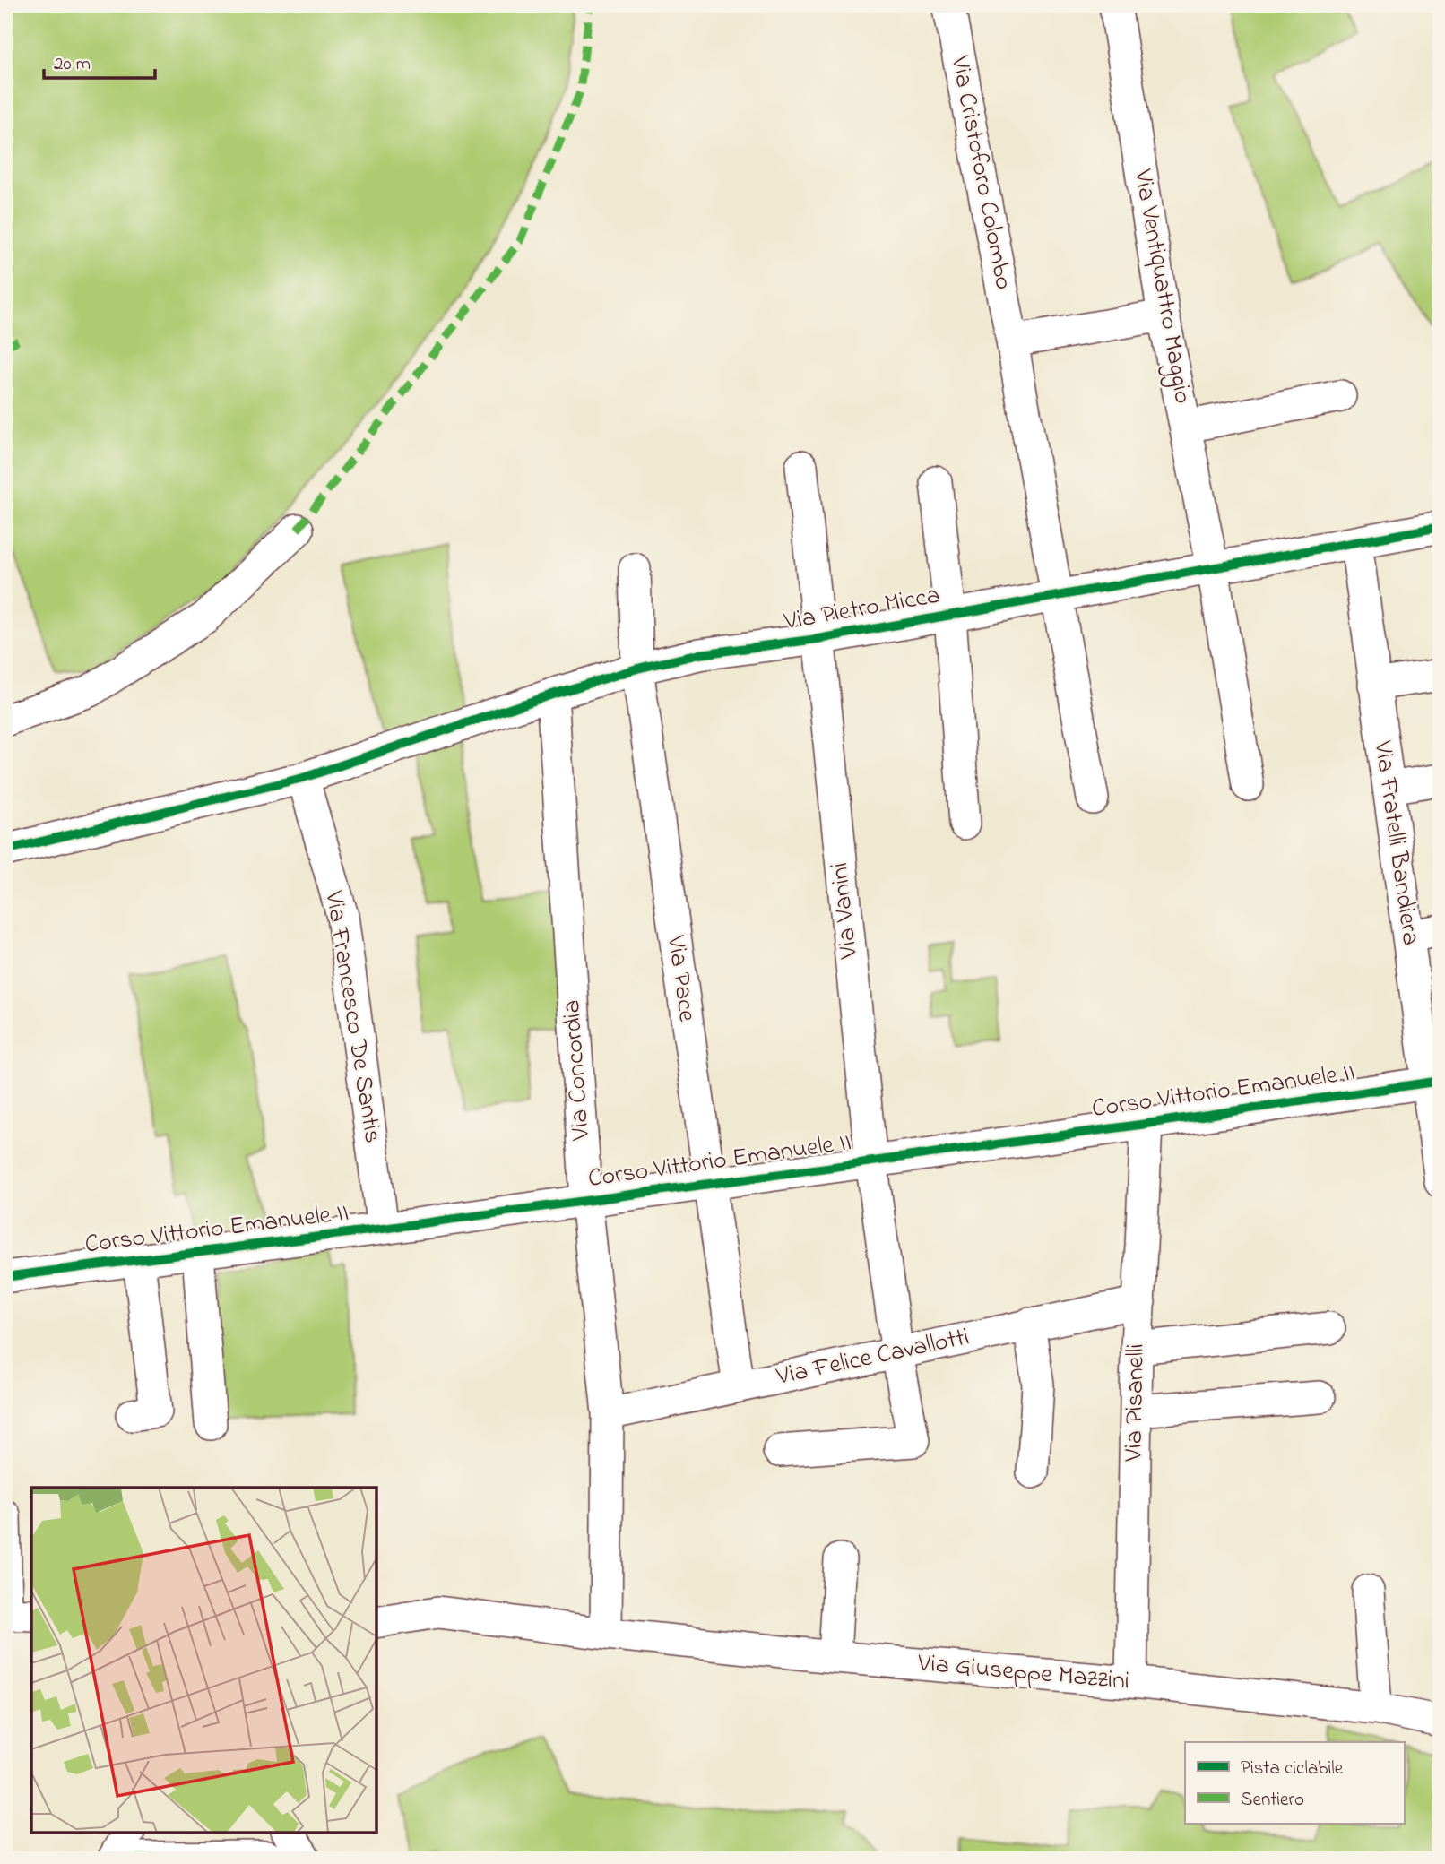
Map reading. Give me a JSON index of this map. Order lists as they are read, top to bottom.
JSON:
{
  "streets": {
    "street": [
      "Via Cristoforo Colombo",
      "Via Ventiquattro Maggio",
      "Via Pietro Micca",
      "Via Fratelli Bandiera",
      "Via Vanini",
      "Via Pace",
      "Via Francesco De Santis",
      "Via Concordia",
      "Corso Vittorio Emanuele II",
      "Via Felice Cavallotti",
      "Via Pisanelli",
      "Via Giuseppe Mazzini"
    ]
  },
  "crossings": [
    ["Via Cristoforo Colombo", "Via Pietro Micca"],
    ["Via Ventiquattro Maggio", "Via Pietro Micca"],
    ["Via Pietro Micca", "Via Fratelli Bandiera"],
    ["Via Pietro Micca", "Via Vanini"],
    ["Via Pietro Micca", "Via Pace"],
    ["Via Pietro Micca", "Via Francesco De Santis"],
    ["Via Pietro Micca", "Via Concordia"],
    ["Via Fratelli Bandiera", "Corso Vittorio Emanuele II"],
    ["Via Vanini", "Corso Vittorio Emanuele II"],
    ["Via Vanini", "Via Felice Cavallotti"],
    ["Via Pace", "Corso Vittorio Emanuele II"],
    ["Via Pace", "Via Felice Cavallotti"],
    ["Via Francesco De Santis", "Corso Vittorio Emanuele II"],
    ["Via Concordia", "Corso Vittorio Emanuele II"],
    ["Via Concordia", "Via Felice Cavallotti"],
    ["Via Concordia", "Via Giuseppe Mazzini"],
    ["Corso Vittorio Emanuele II", "Via Pisanelli"],
    ["Via Felice Cavallotti", "Via Pisanelli"],
    ["Via Pisanelli", "Via Giuseppe Mazzini"]
  ],
  "legend": ["Pista ciclabile", "Sentiero"],
  "scale_bar": "20 m"
}
